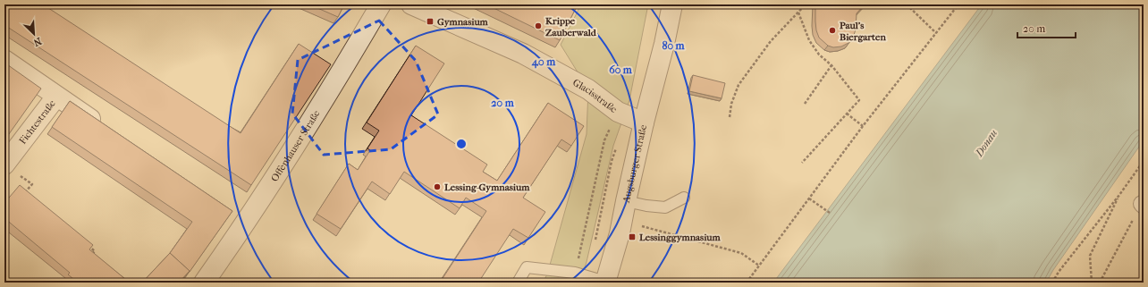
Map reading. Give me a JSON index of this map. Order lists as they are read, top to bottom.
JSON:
{
  "streets": {
    "street": [
      "Glacisstraße",
      "Fichtestraße",
      "Offenhauser Straße",
      "Augsburger Straße"
    ]
  },
  "crossings": [
    ["Glacisstraße", "Augsburger Straße"]
  ],
  "water": ["Donau"],
  "places": {
    "transit": ["Gymnasium", "Lessinggymnasium"],
    "other": ["Krippe Zauberwald", "Paul's Biergarten", "Lessing-Gymnasium"]
  },
  "scale_bar": "20 m",
  "north": "bottom right",
  "rings": [
    "80 m",
    "40 m",
    "60 m",
    "20 m"
  ]
}
